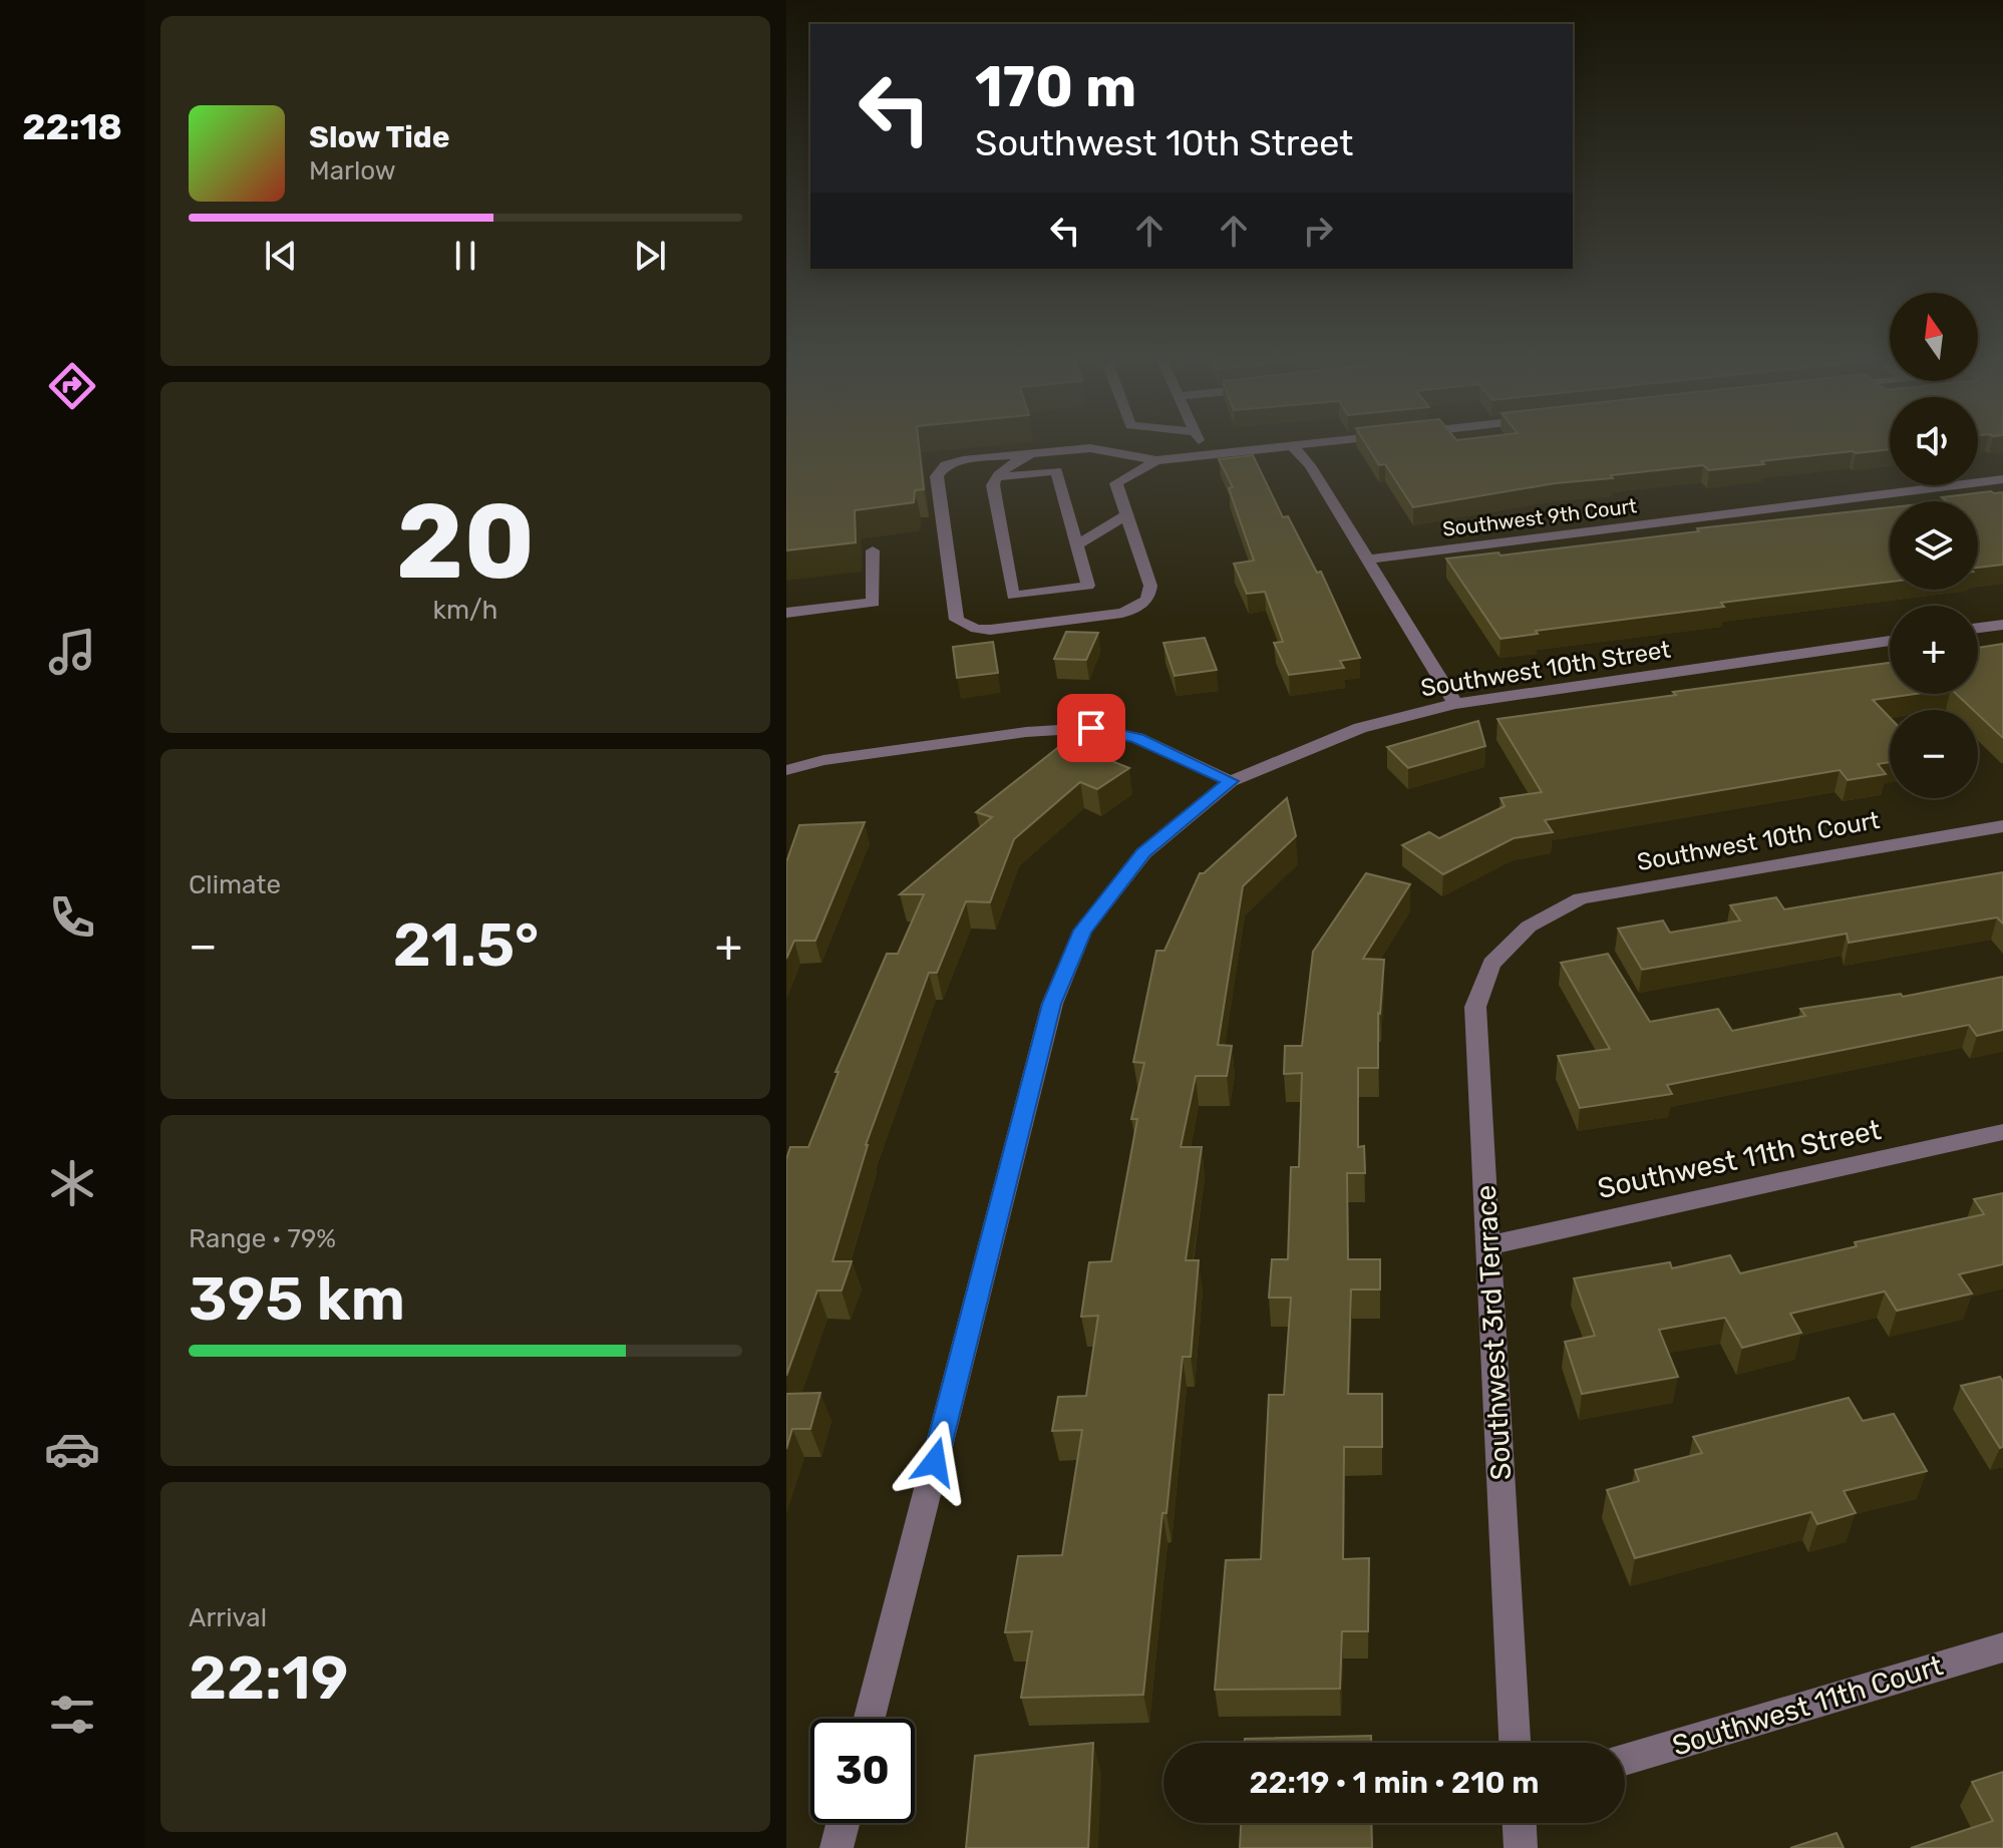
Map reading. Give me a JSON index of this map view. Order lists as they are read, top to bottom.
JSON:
{
  "streets": {
    "street": [
      "Southwest 9th Court",
      "Southwest 10th Street",
      "Southwest 10th Court",
      "Southwest 11th Street",
      "Southwest 3rd Terrace",
      "Southwest 11th Court"
    ]
  },
  "crossings": [
    ["Southwest 10th Court", "Southwest 3rd Terrace"],
    ["Southwest 11th Street", "Southwest 3rd Terrace"]
  ],
  "north": "top",
  "page": {
    "tabs": "22:18",
    "turn": ["170 m", "Southwest 10th Street"],
    "song": ["Slow Tide", "Marlow"],
    "map_buttons": ["+", "−"],
    "tile": [
      ["20", "km/h"],
      "Climate",
      ["Range · 79%", "395 km"],
      ["Arrival", "22:19"]
    ],
    "heat": ["−", "21.5°", "+"],
    "limit": "30",
    "trip": "22:19 · 1 min · 210 m"
  }
}
